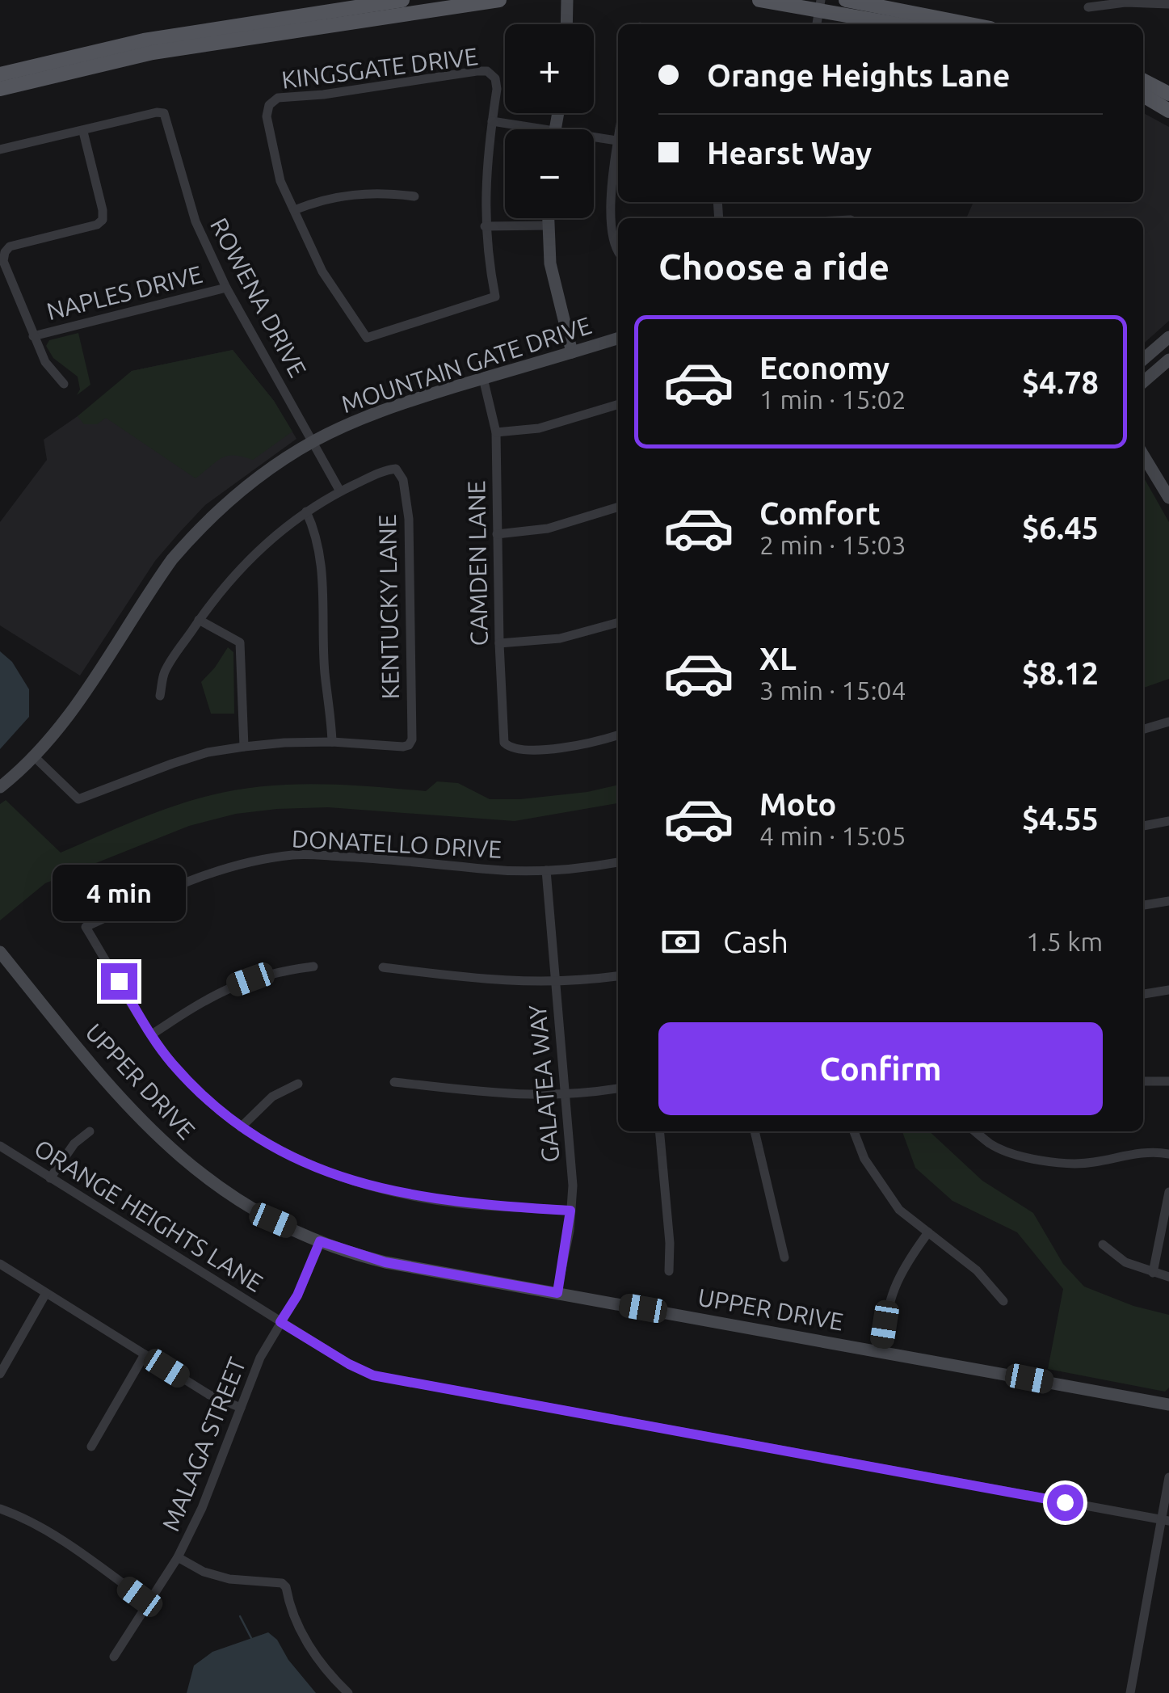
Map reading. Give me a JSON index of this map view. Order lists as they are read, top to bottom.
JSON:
{
  "streets": {
    "main road": ["MOUNTAIN GATE DRIVE", "UPPER DRIVE"],
    "street": [
      "KINGSGATE DRIVE",
      "NAPLES DRIVE",
      "ROWENA DRIVE",
      "CAMDEN LANE",
      "KENTUCKY LANE",
      "DONATELLO DRIVE",
      "GALATEA WAY",
      "ORANGE HEIGHTS LANE",
      "MALAGA STREET"
    ]
  },
  "crossings": [
    ["NAPLES DRIVE", "ROWENA DRIVE"],
    ["ROWENA DRIVE", "MOUNTAIN GATE DRIVE"],
    ["ROWENA DRIVE", "KENTUCKY LANE"],
    ["MOUNTAIN GATE DRIVE", "CAMDEN LANE"],
    ["DONATELLO DRIVE", "GALATEA WAY"],
    ["UPPER DRIVE", "GALATEA WAY"],
    ["UPPER DRIVE", "MALAGA STREET"],
    ["ORANGE HEIGHTS LANE", "MALAGA STREET"]
  ],
  "page": {
    "map_buttons": ["+", "−"],
    "banner": ["Orange Heights Lane", "Hearst Way"],
    "heading": "Choose a ride",
    "list": [
      {
        "name": "Economy",
        "note": "1 min · 15:02",
        "value": "$4.78"
      },
      {
        "name": "Comfort",
        "note": "2 min · 15:03",
        "value": "$6.45"
      },
      {
        "name": "XL",
        "note": "3 min · 15:04",
        "value": "$8.12"
      },
      {
        "name": "Moto",
        "note": "4 min · 15:05",
        "value": "$4.55"
      }
    ],
    "bubble": "4 min",
    "pay": ["Cash", "1.5 km"],
    "buttons": "Confirm"
  }
}
